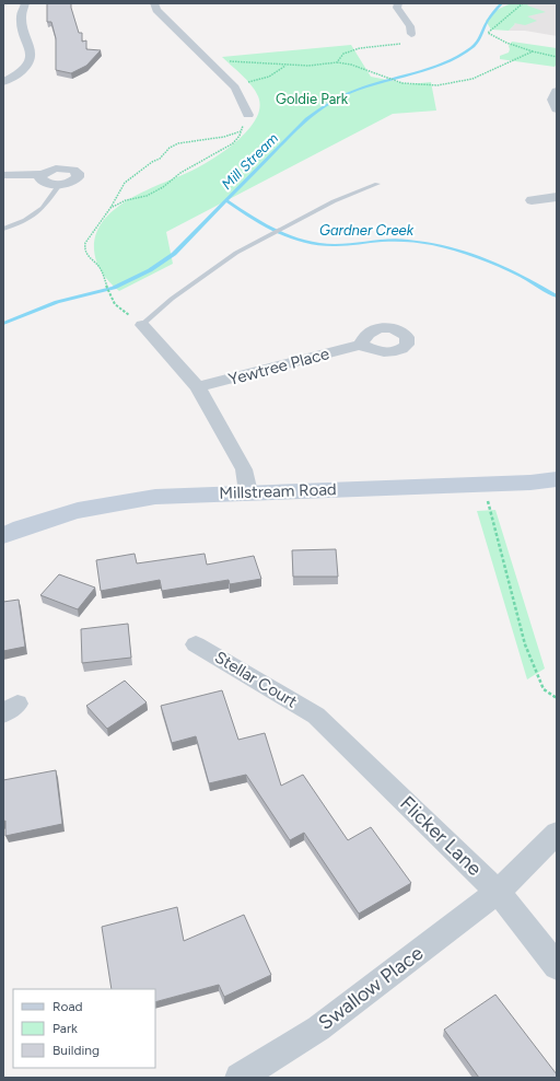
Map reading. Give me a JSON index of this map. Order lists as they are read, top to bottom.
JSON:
{
  "streets": {
    "main road": ["Millstream Road"],
    "street": [
      "Yewtree Place",
      "Stellar Court",
      "Flicker Lane",
      "Swallow Place"
    ]
  },
  "crossings": [
    ["Stellar Court", "Flicker Lane"],
    ["Flicker Lane", "Swallow Place"]
  ],
  "water": ["Mill Stream", "Gardner Creek"],
  "parks": ["Goldie Park"],
  "legend": ["Road", "Park", "Building"]
}
